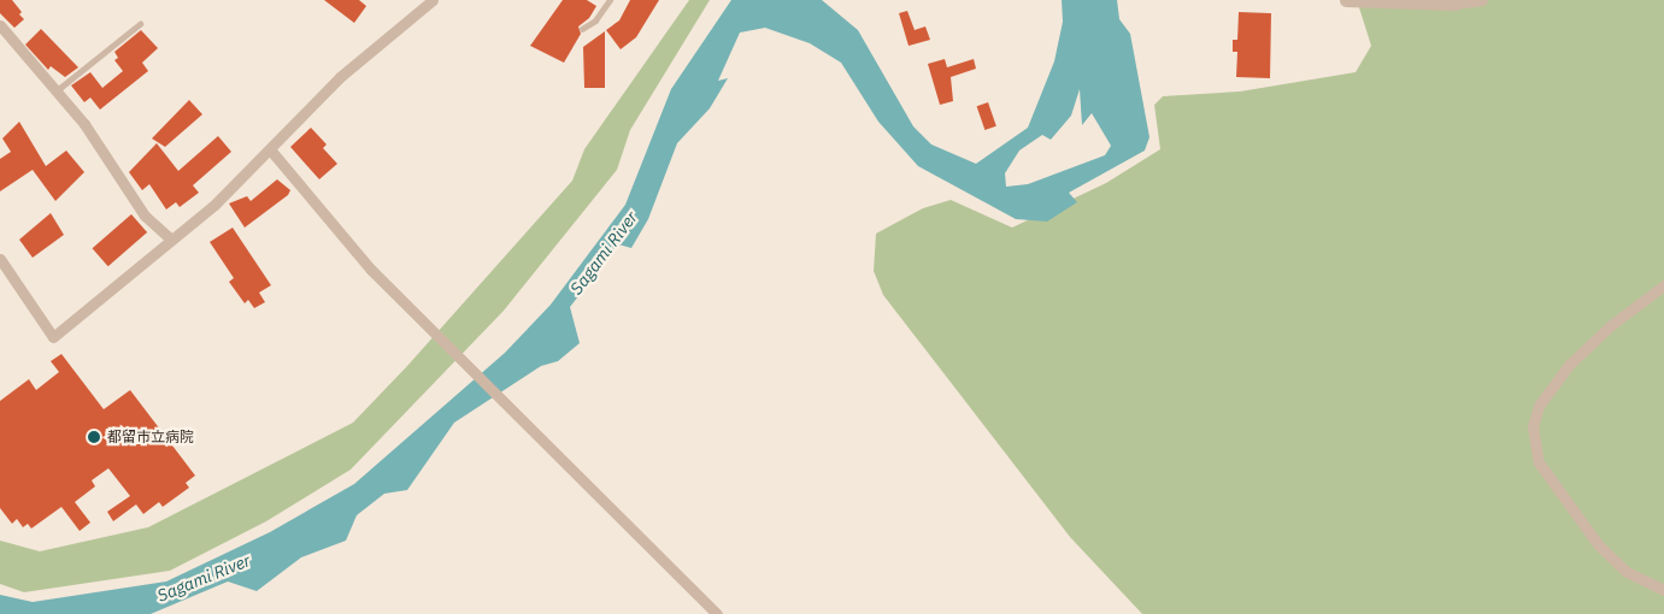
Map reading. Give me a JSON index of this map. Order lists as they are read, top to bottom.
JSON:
{
  "water": ["Sagami River"],
  "places": ["都留市立病院"]
}
